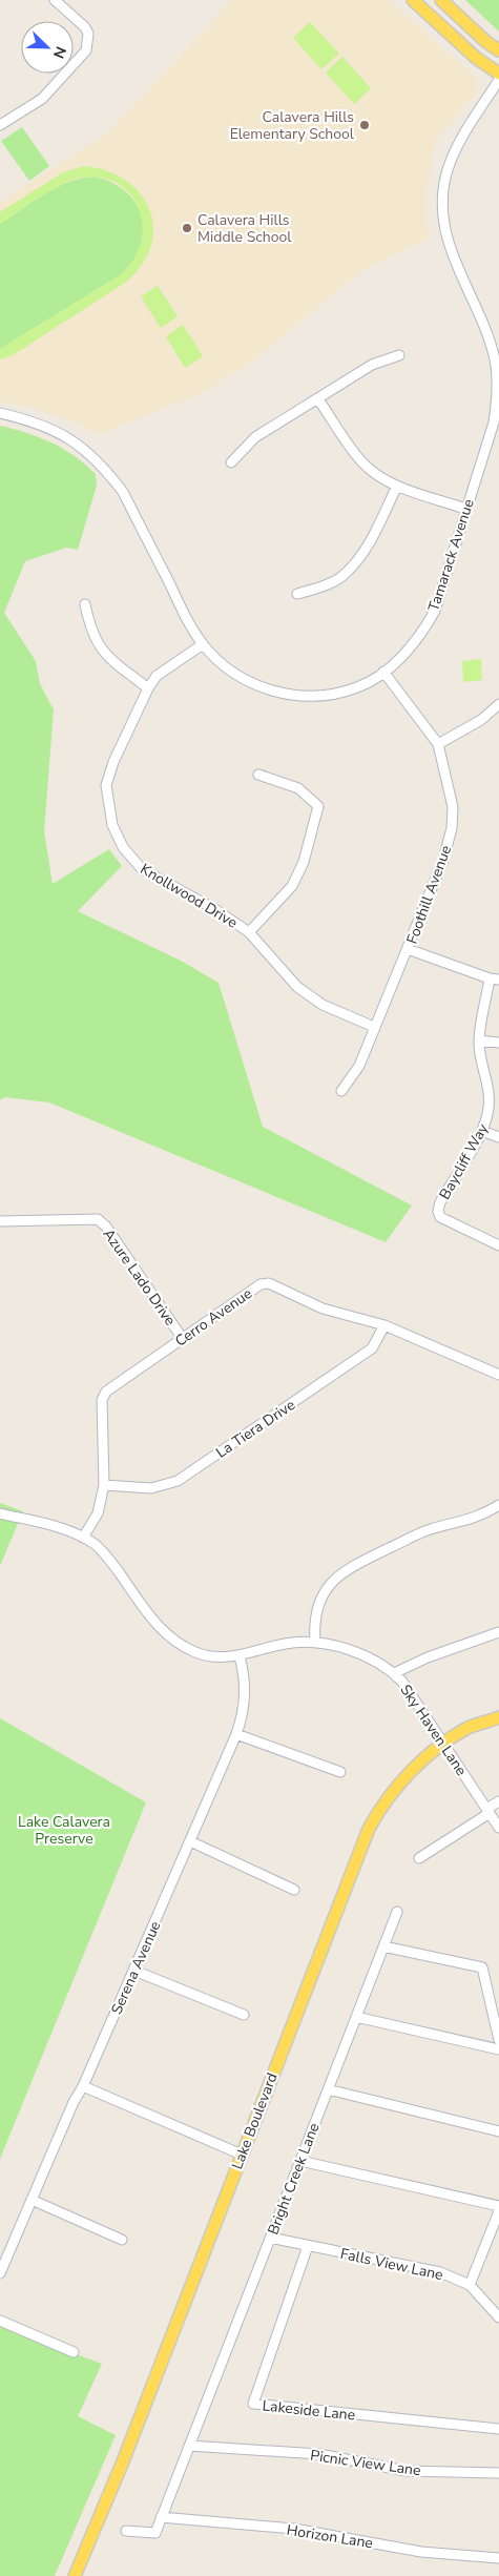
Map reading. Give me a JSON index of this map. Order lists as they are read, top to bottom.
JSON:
{
  "streets": {
    "main road": ["Lake Boulevard"],
    "street": [
      "Tamarack Avenue",
      "Foothill Avenue",
      "Knollwood Drive",
      "Baycliff Way",
      "Azure Lado Drive",
      "Cerro Avenue",
      "La Tiera Drive",
      "Sky Haven Lane",
      "Serena Avenue",
      "Bright Creek Lane",
      "Falls View Lane",
      "Lakeside Lane",
      "Picnic View Lane",
      "Horizon Lane"
    ]
  },
  "crossings": [
    ["Tamarack Avenue", "Foothill Avenue"],
    ["Tamarack Avenue", "Knollwood Drive"],
    ["Foothill Avenue", "Knollwood Drive"],
    ["Azure Lado Drive", "Cerro Avenue"],
    ["Cerro Avenue", "La Tiera Drive"],
    ["Cerro Avenue", "Sky Haven Lane"],
    ["Sky Haven Lane", "Serena Avenue"],
    ["Sky Haven Lane", "Lake Boulevard"],
    ["Bright Creek Lane", "Falls View Lane"],
    ["Bright Creek Lane", "Picnic View Lane"],
    ["Bright Creek Lane", "Horizon Lane"],
    ["Falls View Lane", "Lakeside Lane"]
  ],
  "parks": ["Lake Calavera Preserve"],
  "places": ["Calavera Hills Elementary School", "Calavera Hills Middle School"],
  "north": "bottom right"
}
